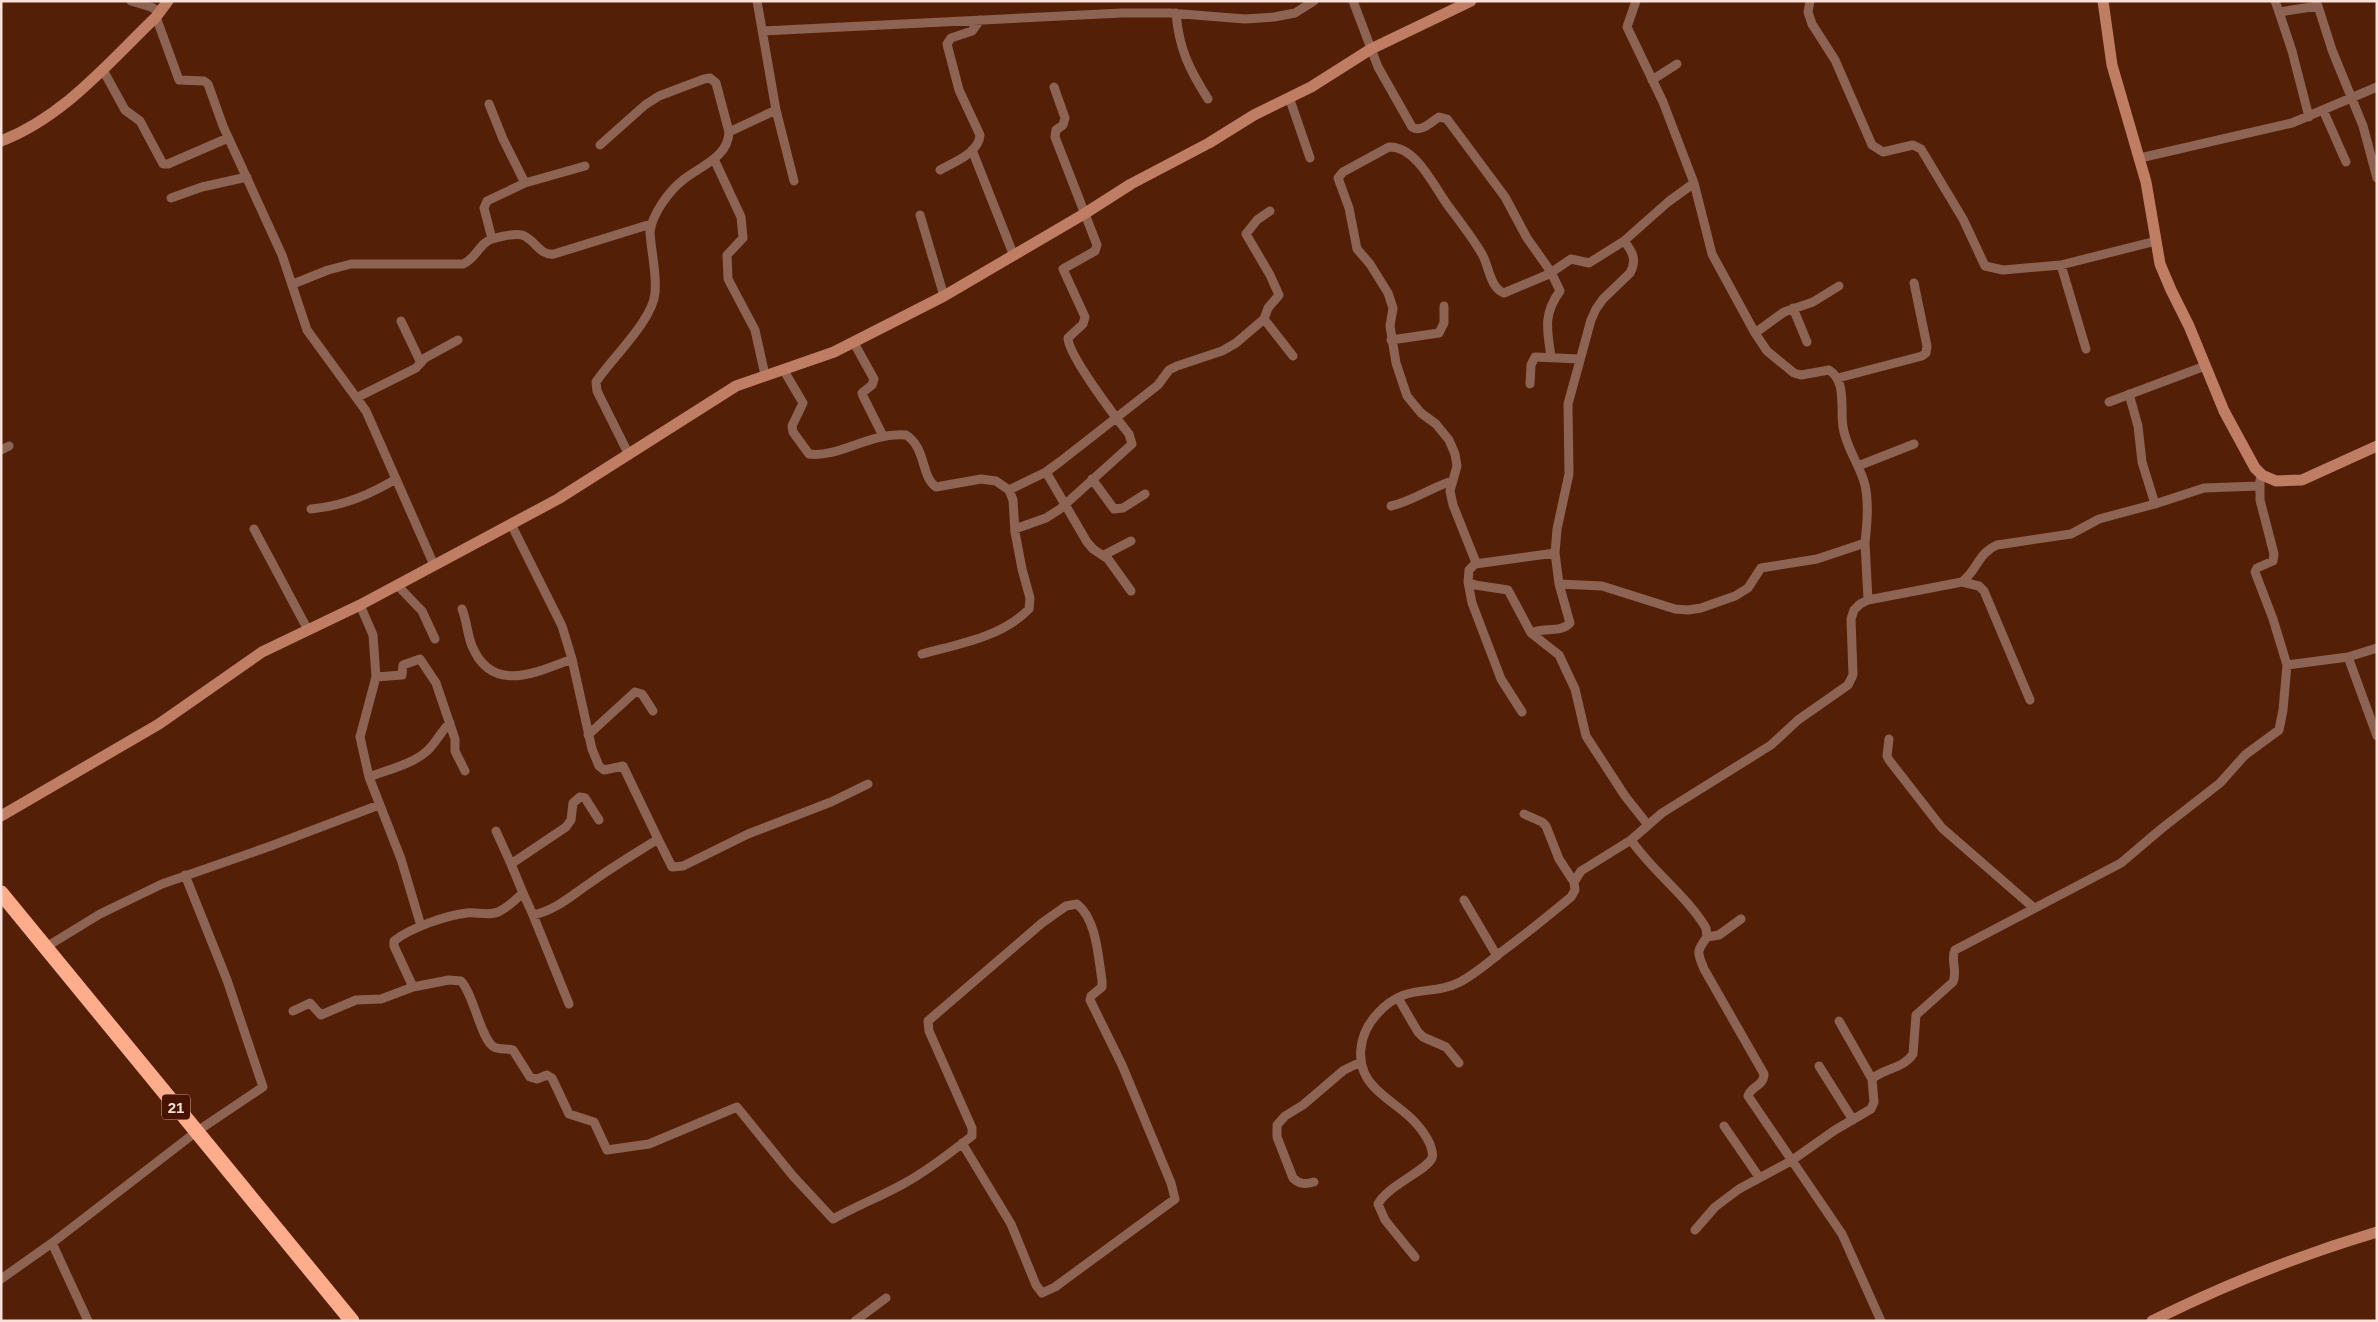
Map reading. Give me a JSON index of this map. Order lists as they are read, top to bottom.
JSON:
{
  "streets": {
    "highway": ["21"]
  }
}
